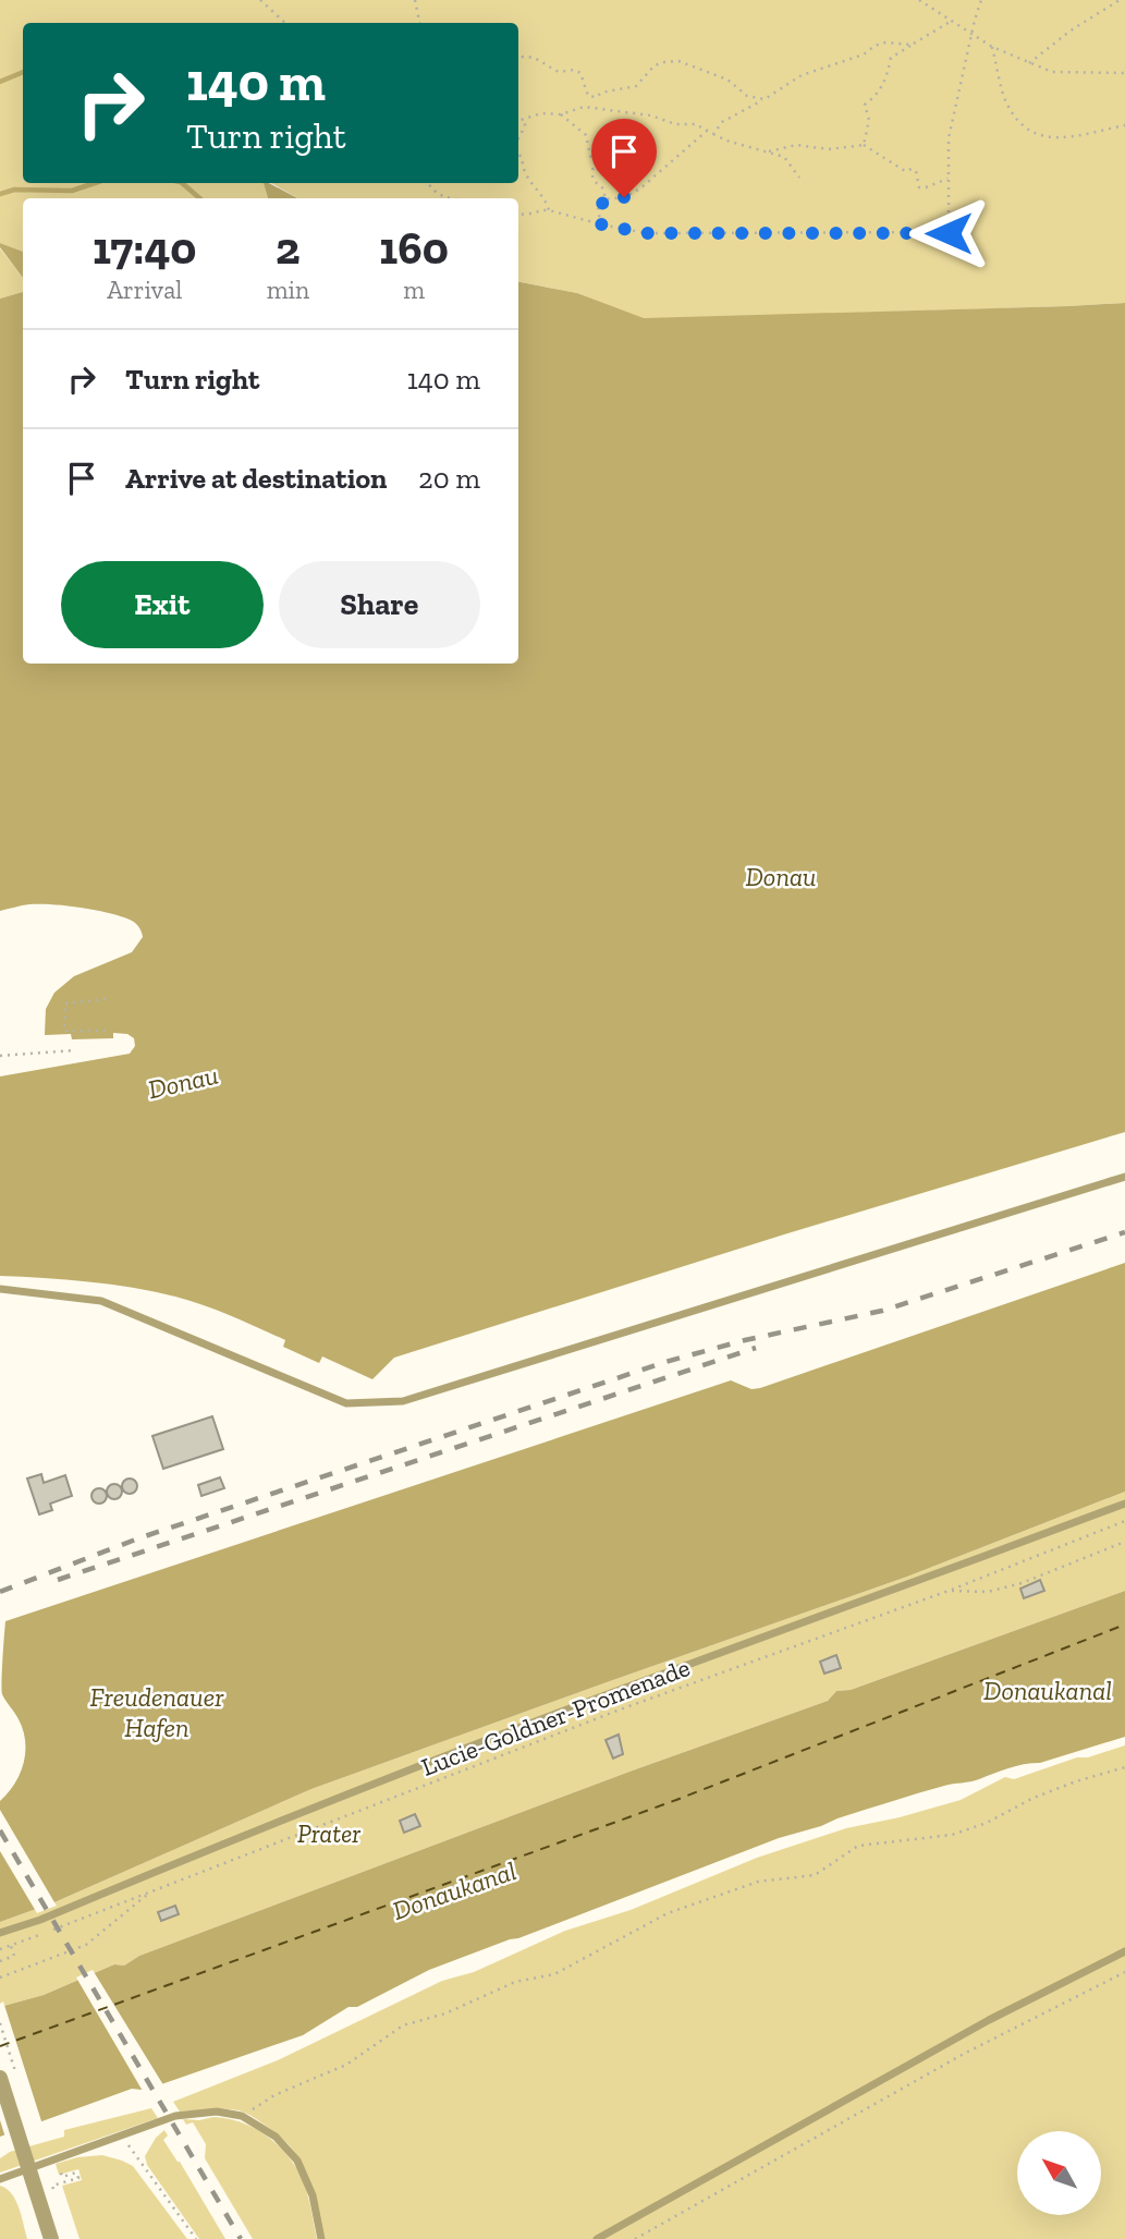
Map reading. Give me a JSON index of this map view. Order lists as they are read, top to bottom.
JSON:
{
  "streets": {
    "path": ["Lucie-Goldner-Promenade"]
  },
  "water": ["Donau", "Donaukanal", "Freudenauer Hafen"],
  "parks": ["Prater"],
  "north": "top left",
  "page": {
    "turn": ["140 m", "Turn right"],
    "eta": [
      "17:40",
      "Arrival",
      "2",
      "min",
      "160",
      "m"
    ],
    "list": [
      {
        "name": "Turn right",
        "value": "140 m"
      },
      {
        "name": "Arrive at destination",
        "value": "20 m"
      }
    ],
    "buttons": ["Exit", "Share"]
  }
}
